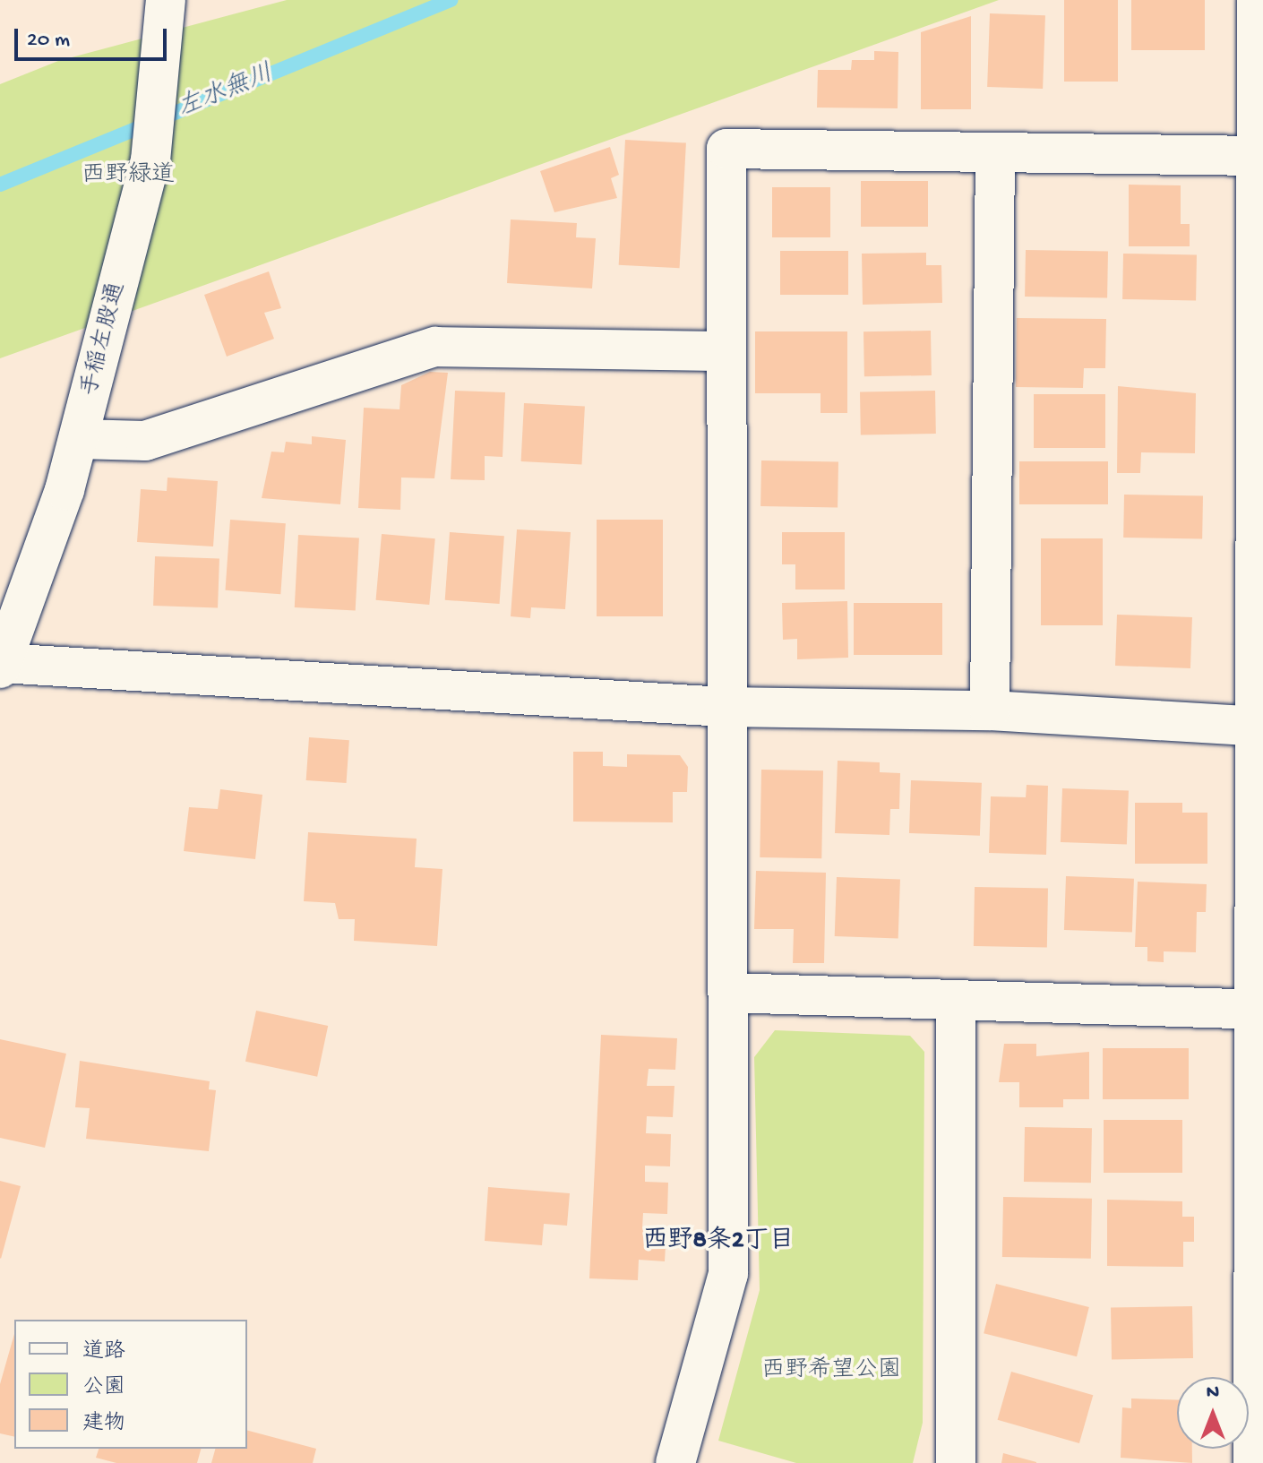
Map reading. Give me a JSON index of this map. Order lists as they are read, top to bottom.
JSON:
{
  "streets": {
    "street": ["手稲左股通"]
  },
  "districts": ["西野8条2丁目"],
  "water": ["左水無川"],
  "parks": ["西野緑道", "西野希望公園"],
  "legend": ["道路", "公園", "建物"],
  "scale_bar": "20 m",
  "north": "top"
}
